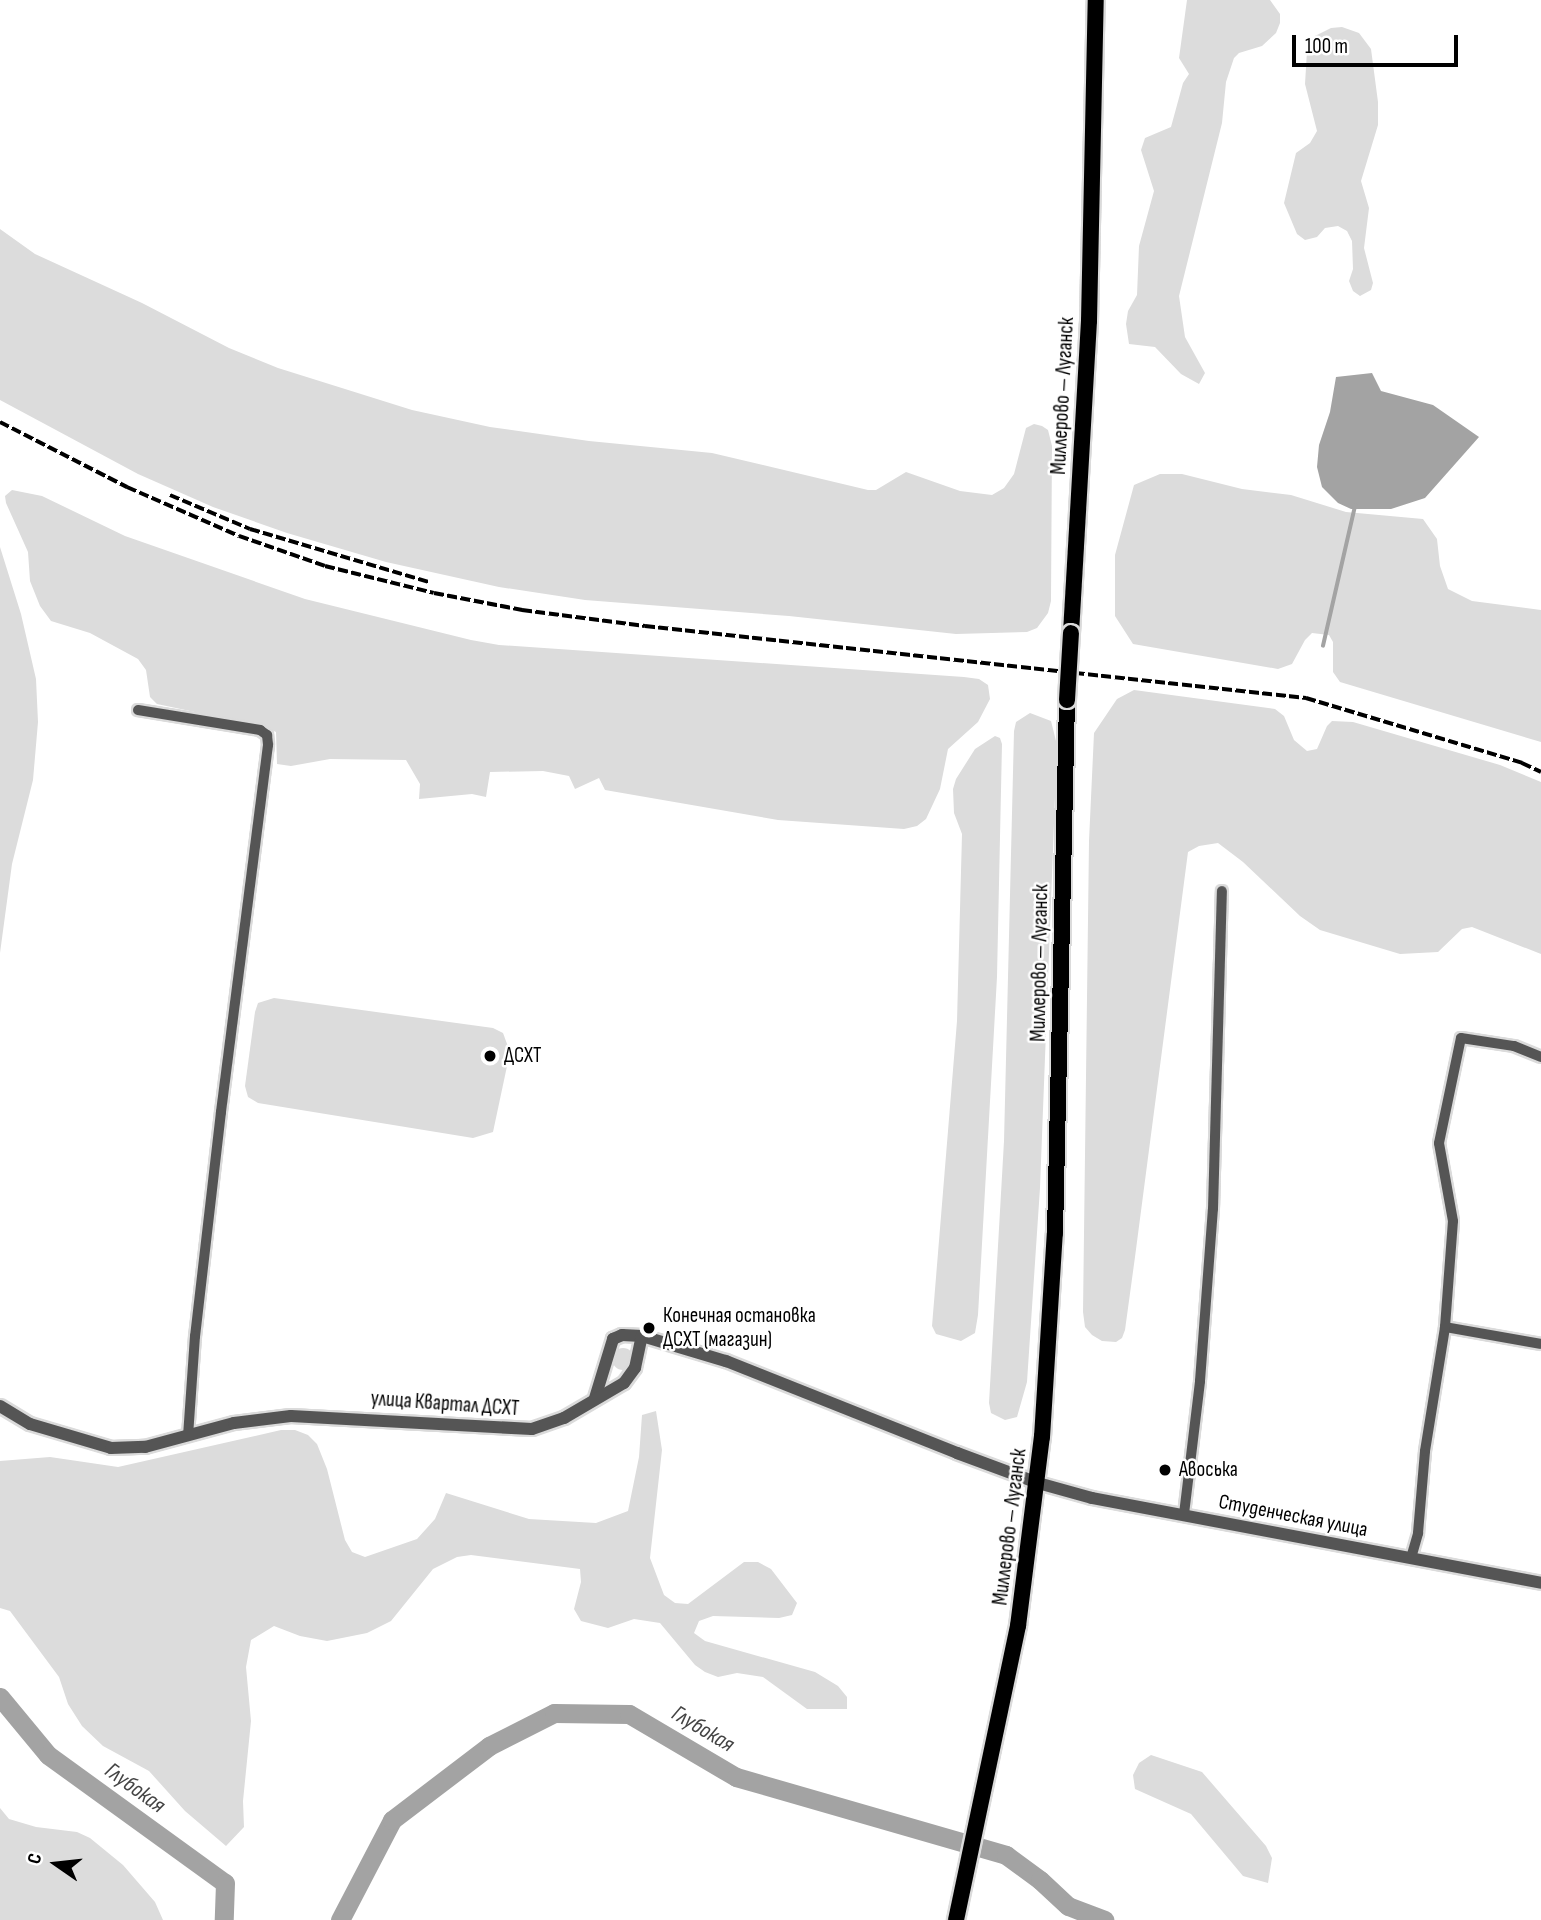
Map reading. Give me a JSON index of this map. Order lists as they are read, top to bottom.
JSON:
{
  "streets": {
    "main road": ["Миллерово — Луганск"],
    "street": ["улица Квартал ДСХТ", "Студенческая улица"]
  },
  "crossings": [
    ["Миллерово — Луганск", "Студенческая улица"]
  ],
  "water": ["Глубокая"],
  "places": ["ДСХТ", "Конечная остановка ДСХТ (магазин)", "Авоська"],
  "scale_bar": "100 m",
  "north": "left"
}
